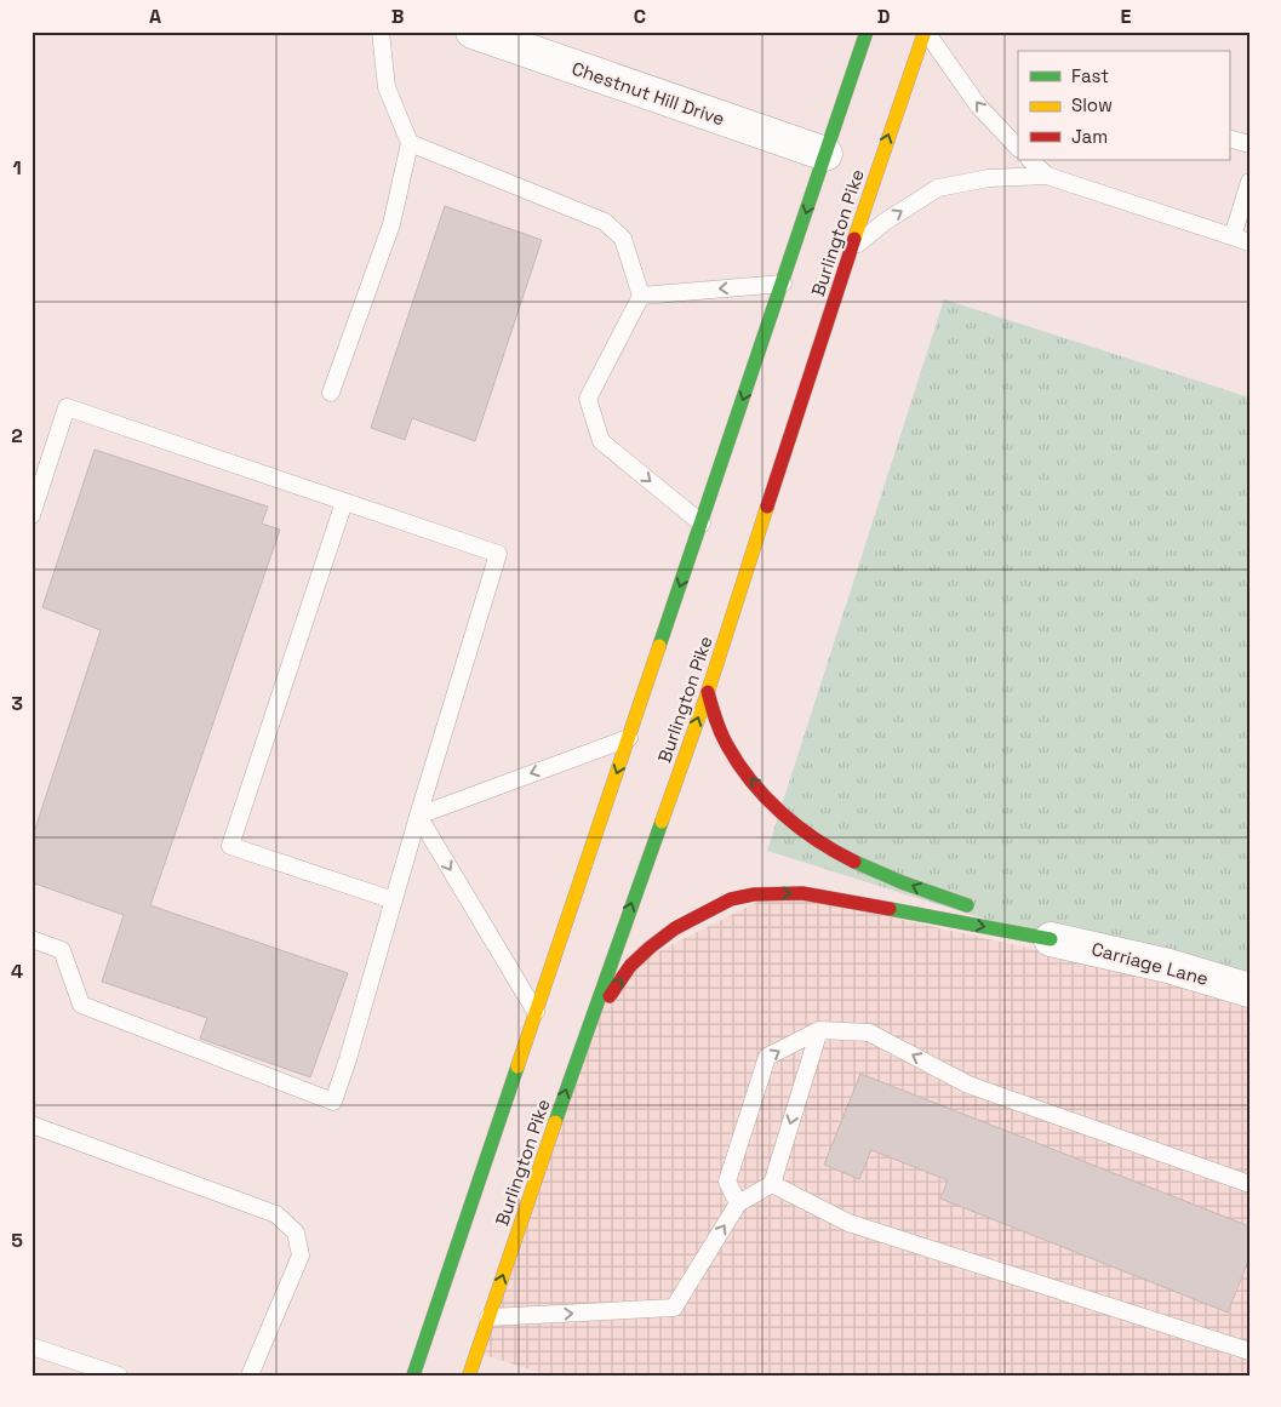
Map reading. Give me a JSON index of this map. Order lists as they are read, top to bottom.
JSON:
{
  "streets": {
    "highway": ["Burlington Pike"],
    "street": ["Chestnut Hill Drive", "Carriage Lane"]
  },
  "crossings": [
    ["Chestnut Hill Drive", "Burlington Pike"]
  ],
  "legend": ["Fast", "Slow", "Jam"],
  "grid": {
    "columns": [
      "A",
      "B",
      "C",
      "D",
      "E"
    ],
    "rows": [
      "1",
      "2",
      "3",
      "4",
      "5"
    ]
  }
}
